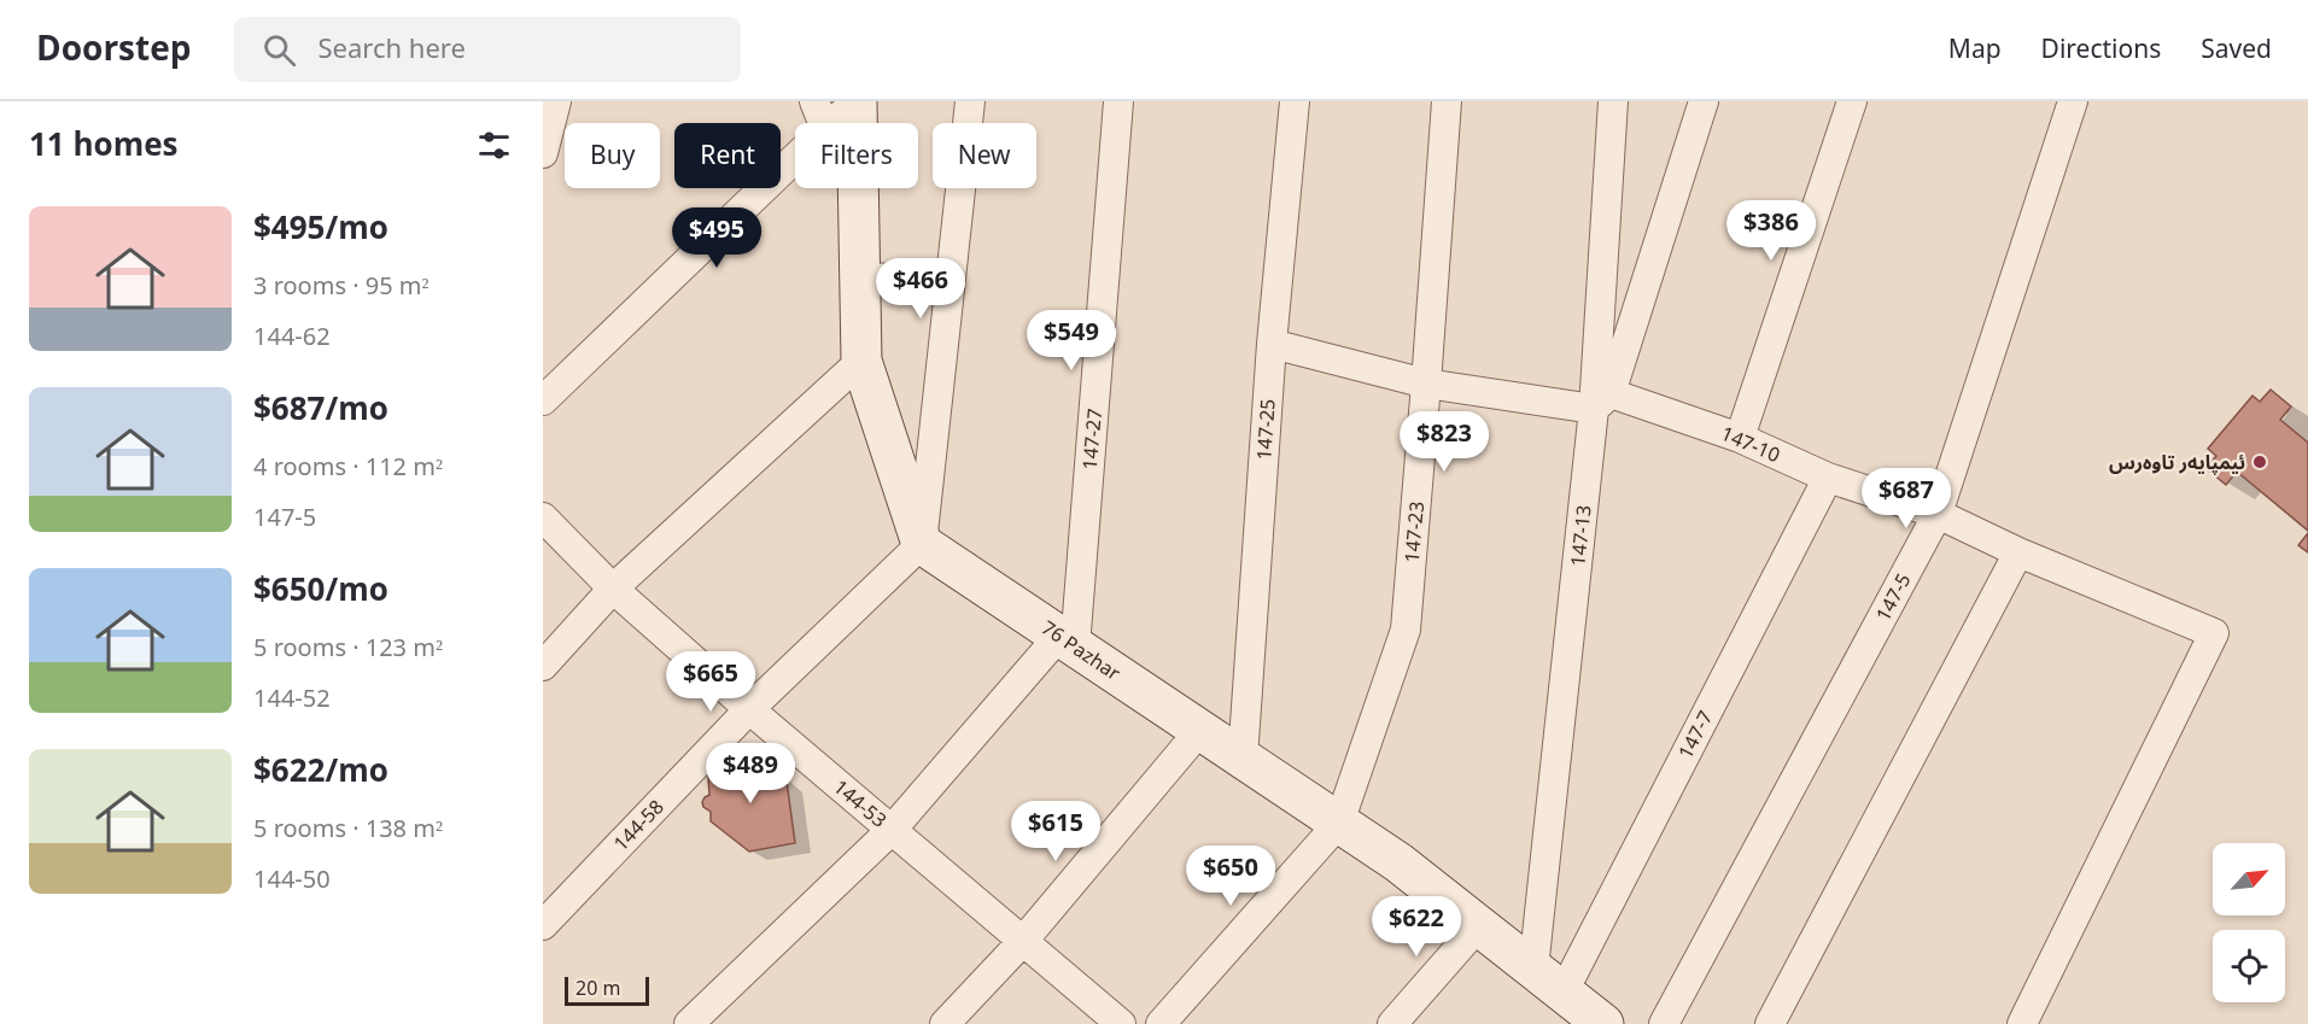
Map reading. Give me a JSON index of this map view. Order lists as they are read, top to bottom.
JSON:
{
  "streets": {
    "street": [
      "147-25",
      "147-27",
      "147-10",
      "147-23",
      "147-13",
      "147-5",
      "76 Pazhar",
      "147-7",
      "144-53",
      "144-58"
    ]
  },
  "crossings": [
    ["147-25", "147-10"],
    ["147-25", "76 Pazhar"],
    ["147-27", "76 Pazhar"],
    ["147-10", "147-23"],
    ["147-10", "147-13"],
    ["147-10", "147-5"],
    ["147-10", "147-7"],
    ["147-23", "76 Pazhar"],
    ["147-13", "76 Pazhar"],
    ["147-13", "147-7"],
    ["76 Pazhar", "147-7"],
    ["76 Pazhar", "144-58"],
    ["144-53", "144-58"]
  ],
  "places": ["ئیمپایەر تاوەرس"],
  "scale_bar": "20 m",
  "north": "top right",
  "page": {
    "header": "Doorstep",
    "search": "Search here",
    "nav": ["Map", "Directions", "Saved"],
    "heading": "11 homes",
    "chip": [
      "Buy",
      "Rent",
      "Filters",
      "New"
    ],
    "list": [
      {
        "name": "$495/mo",
        "note": "3 rooms · 95 m² · 144-62"
      },
      {
        "name": "$687/mo",
        "note": "4 rooms · 112 m² · 147-5"
      },
      {
        "name": "$650/mo",
        "note": "5 rooms · 123 m² · 144-52"
      },
      {
        "name": "$622/mo",
        "note": "5 rooms · 138 m² · 144-50"
      }
    ],
    "price": [
      "$386",
      "$495",
      "$466",
      "$549",
      "$823",
      "$687",
      "$665",
      "$489",
      "$615",
      "$650",
      "$622"
    ],
    "scale": "20 m"
  }
}
